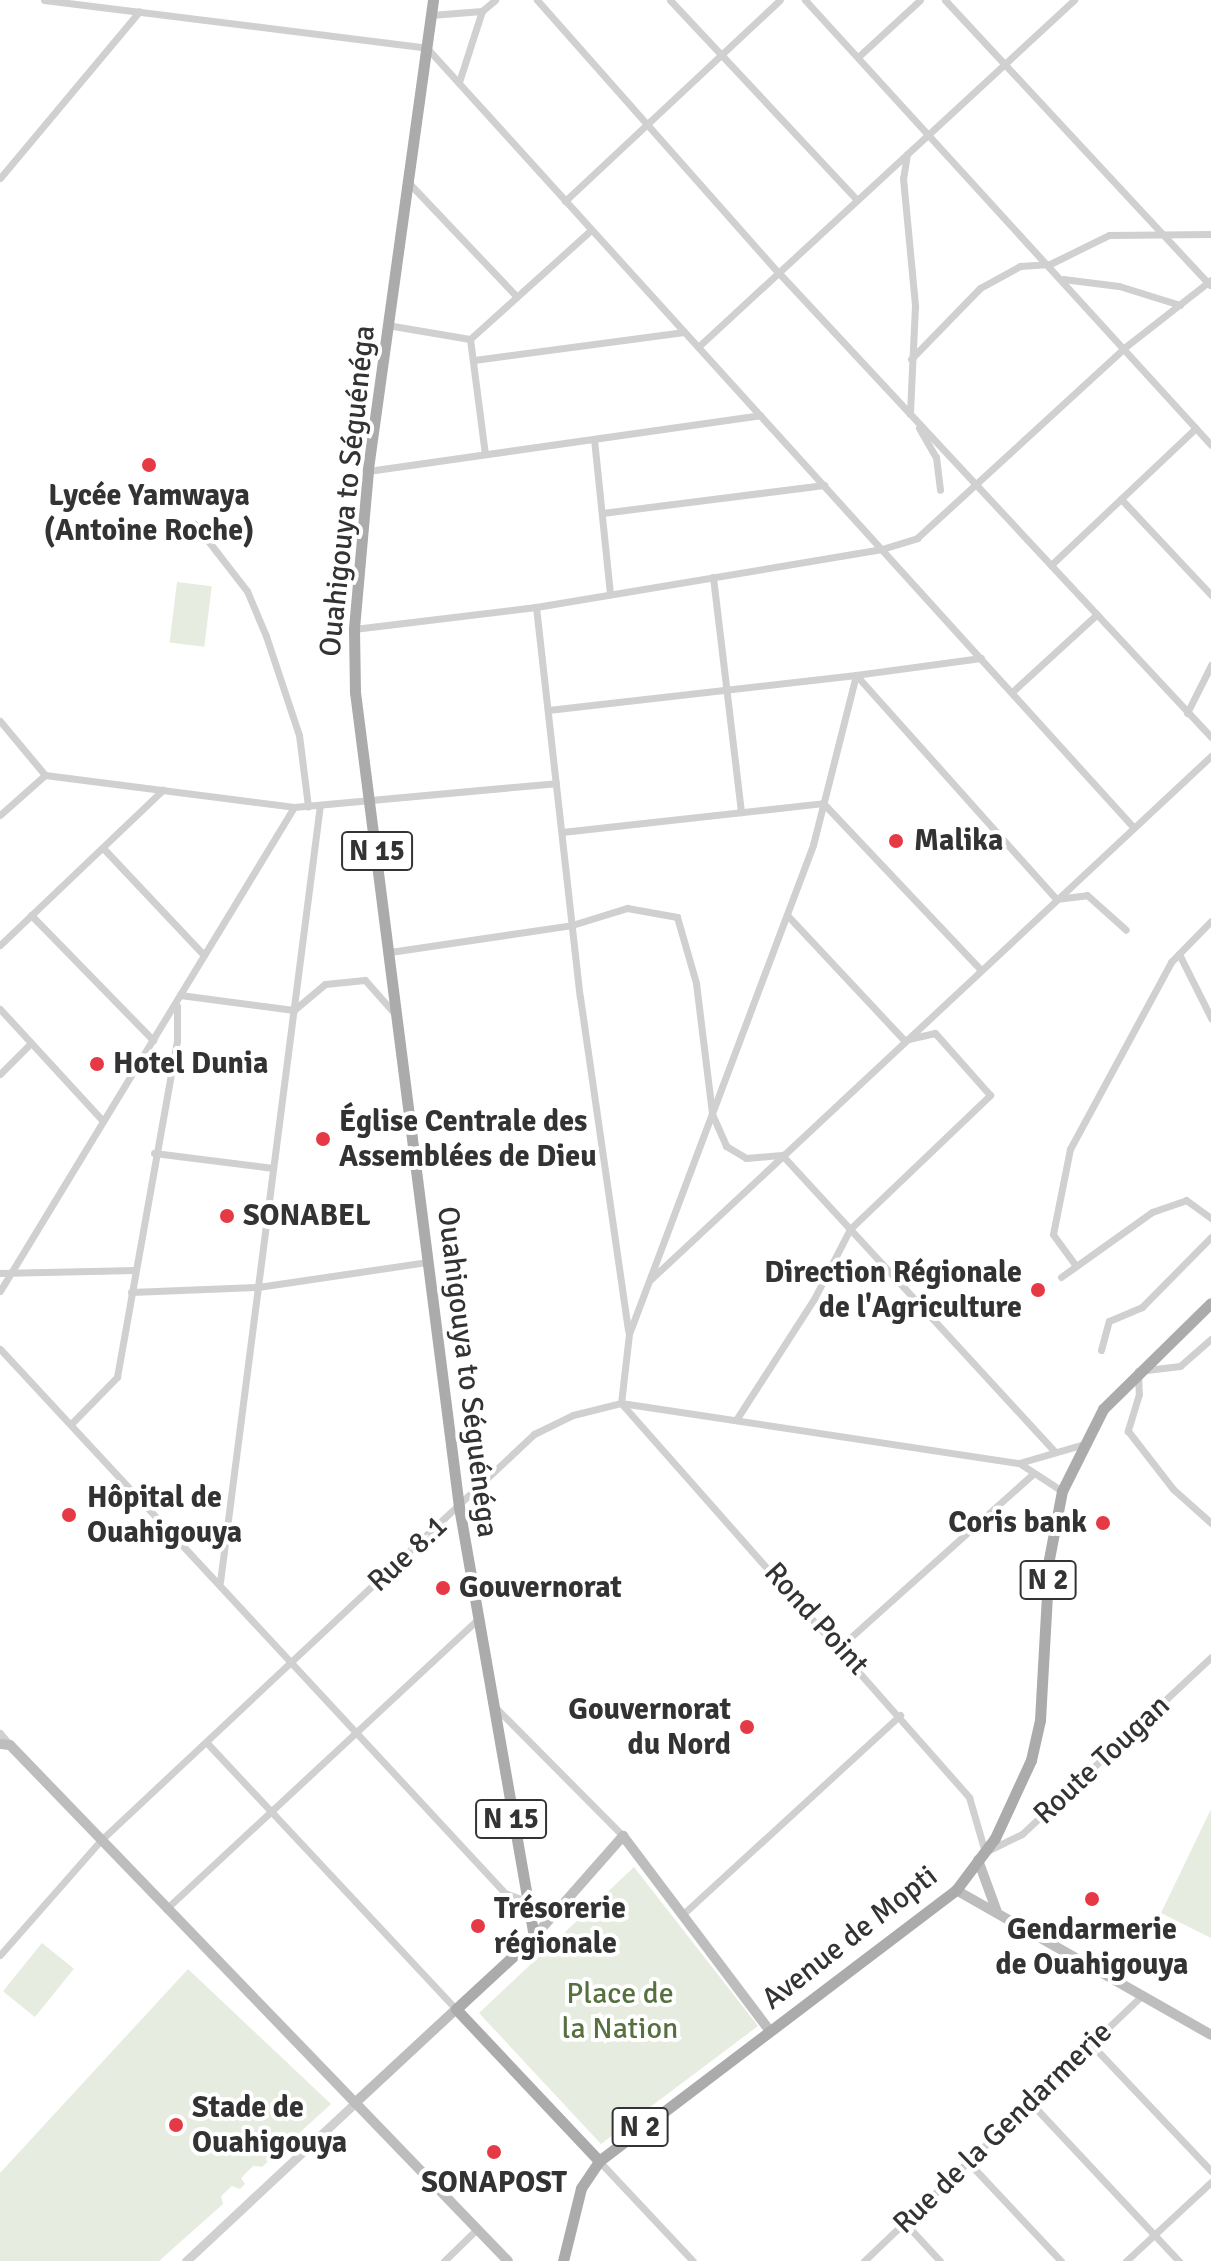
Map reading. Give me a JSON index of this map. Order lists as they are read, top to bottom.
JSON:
{
  "streets": {
    "main road": [
      "Ouahigouya to Séguénéga",
      "N 15",
      "N 2",
      "Avenue de Mopti"
    ],
    "street": [
      "Rue 8.1",
      "Rond Point",
      "Route Tougan",
      "Rue de la Gendarmerie"
    ]
  },
  "crossings": [
    ["Ouahigouya to Séguénéga", "Rue 8.1"],
    ["Rue 8.1", "Rond Point"],
    ["Rue 8.1", "Avenue de Mopti"],
    ["Rond Point", "Route Tougan"],
    ["Rond Point", "Avenue de Mopti"],
    ["Route Tougan", "Avenue de Mopti"]
  ],
  "parks": ["Place de la Nation"],
  "places": [
    "Lycée Yamwaya (Antoine Roche)",
    "Malika",
    "Hotel Dunia",
    "Église Centrale des Assemblées de Dieu",
    "SONABEL",
    "Direction Régionale de l'Agriculture",
    "Hôpital de Ouahigouya",
    "Coris bank",
    "Gouvernorat",
    "Gouvernorat du Nord",
    "Gendarmerie de Ouahigouya",
    "Trésorerie régionale",
    "Stade de Ouahigouya",
    "SONAPOST"
  ]
}
